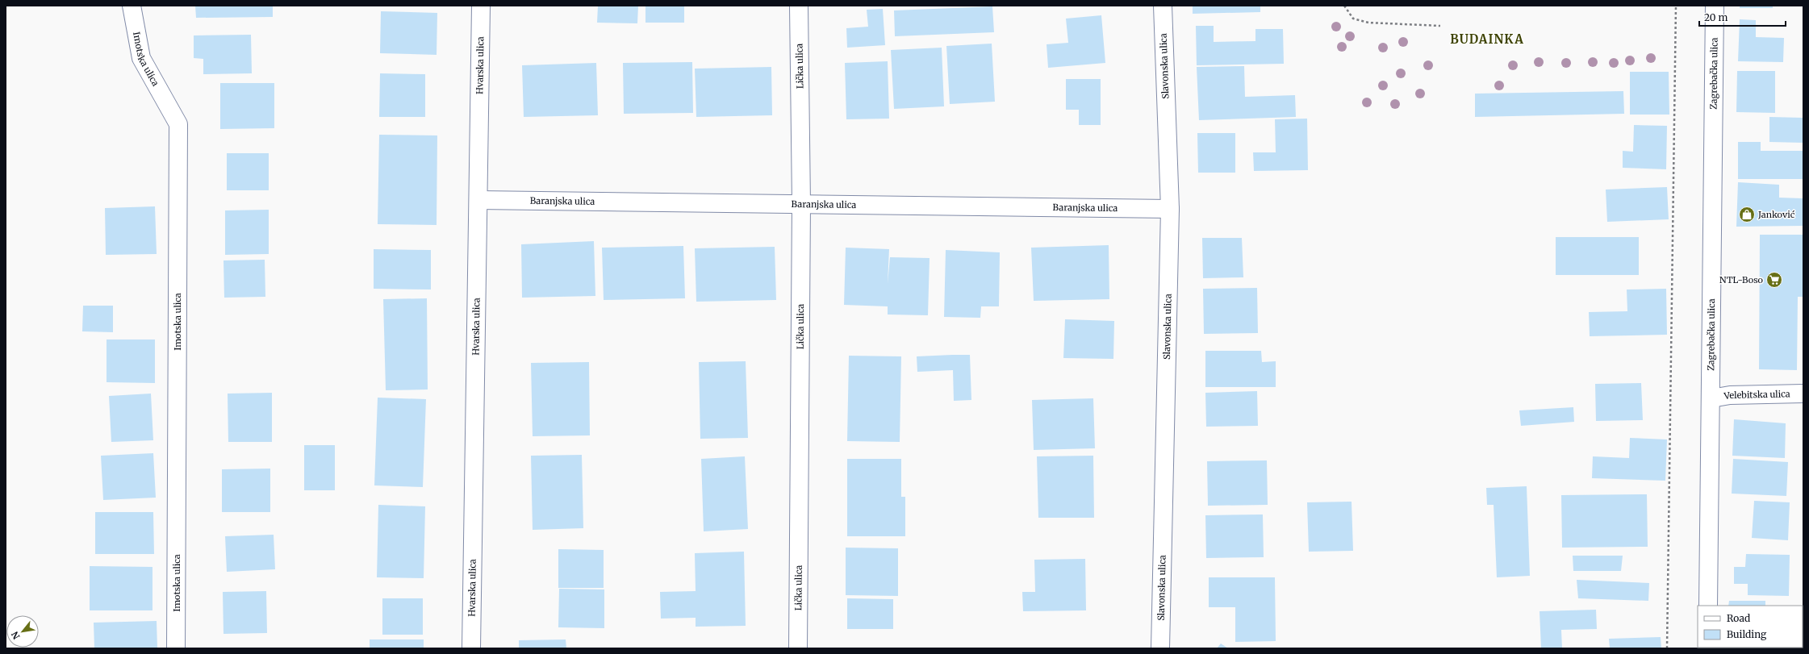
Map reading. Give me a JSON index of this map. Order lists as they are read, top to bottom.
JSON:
{
  "streets": {
    "street": [
      "Imotska ulica",
      "Hvarska ulica",
      "Lička ulica",
      "Slavonska ulica",
      "Zagrebačka ulica",
      "Baranjska ulica",
      "Velebitska ulica"
    ]
  },
  "crossings": [
    ["Hvarska ulica", "Baranjska ulica"],
    ["Lička ulica", "Baranjska ulica"],
    ["Slavonska ulica", "Baranjska ulica"],
    ["Zagrebačka ulica", "Velebitska ulica"]
  ],
  "districts": ["BUDAINKA"],
  "places": {
    "shop": ["Janković"],
    "supermarket": ["NTL-Boso"]
  },
  "legend": ["Road", "Building"],
  "scale_bar": "20 m",
  "north": "bottom left"
}
